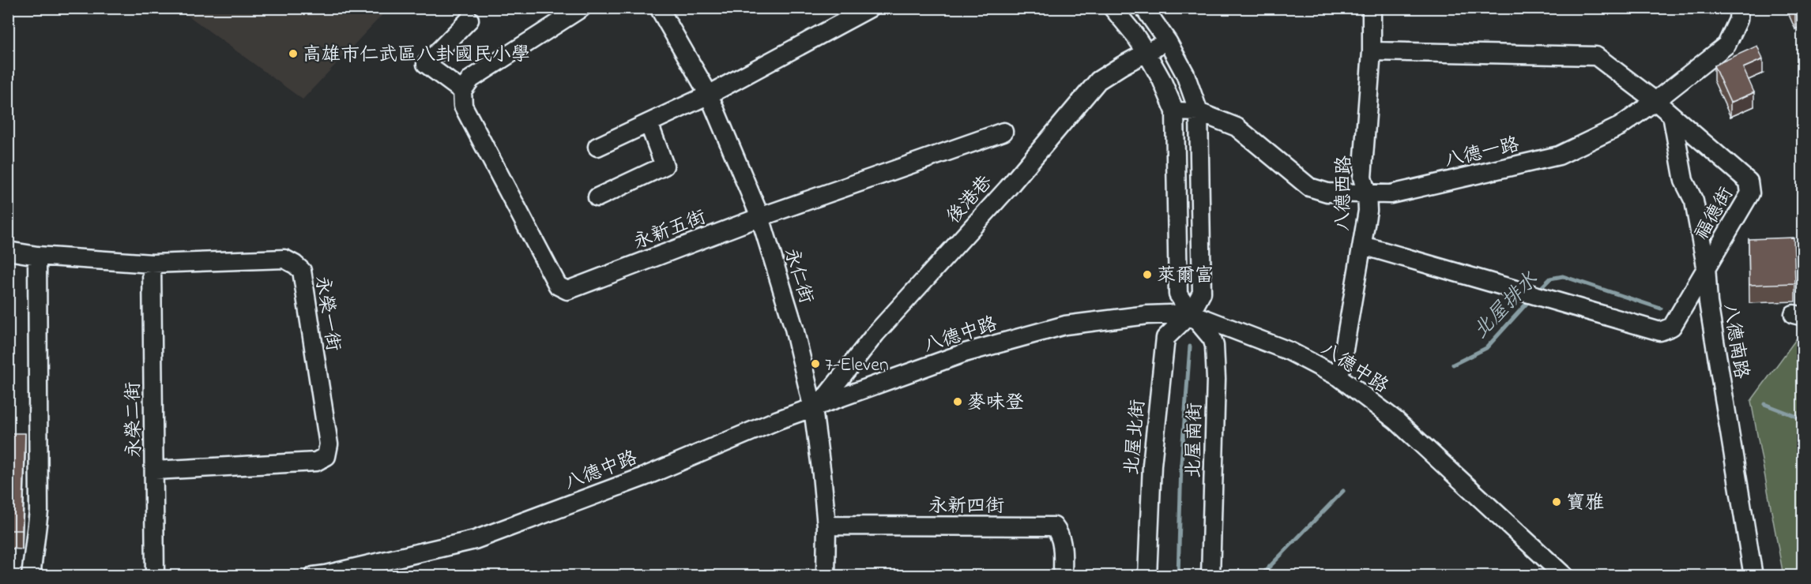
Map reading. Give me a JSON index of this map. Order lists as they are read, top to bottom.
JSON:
{
  "streets": {
    "street": [
      "八德一路",
      "八德西路",
      "後港巷",
      "福德街",
      "永新五街",
      "永仁街",
      "永榮一街",
      "八德中路",
      "八德南路",
      "永榮二街",
      "北屋北街",
      "北屋南街",
      "永新四街"
    ]
  },
  "crossings": [
    ["八德一路", "八德西路"],
    ["八德一路", "福德街"],
    ["八德西路", "福德街"],
    ["八德西路", "八德中路"],
    ["後港巷", "永仁街"],
    ["後港巷", "八德中路"],
    ["福德街", "八德南路"],
    ["永新五街", "永仁街"],
    ["永仁街", "八德中路"],
    ["永仁街", "永新四街"],
    ["永榮一街", "永榮二街"],
    ["八德中路", "北屋北街"],
    ["八德中路", "北屋南街"],
    ["北屋北街", "北屋南街"]
  ],
  "water": ["北屋排水"],
  "places": [
    "高雄市仁武區八卦國民小學",
    "萊爾富",
    "7-Eleven",
    "麥味登",
    "寶雅"
  ]
}
